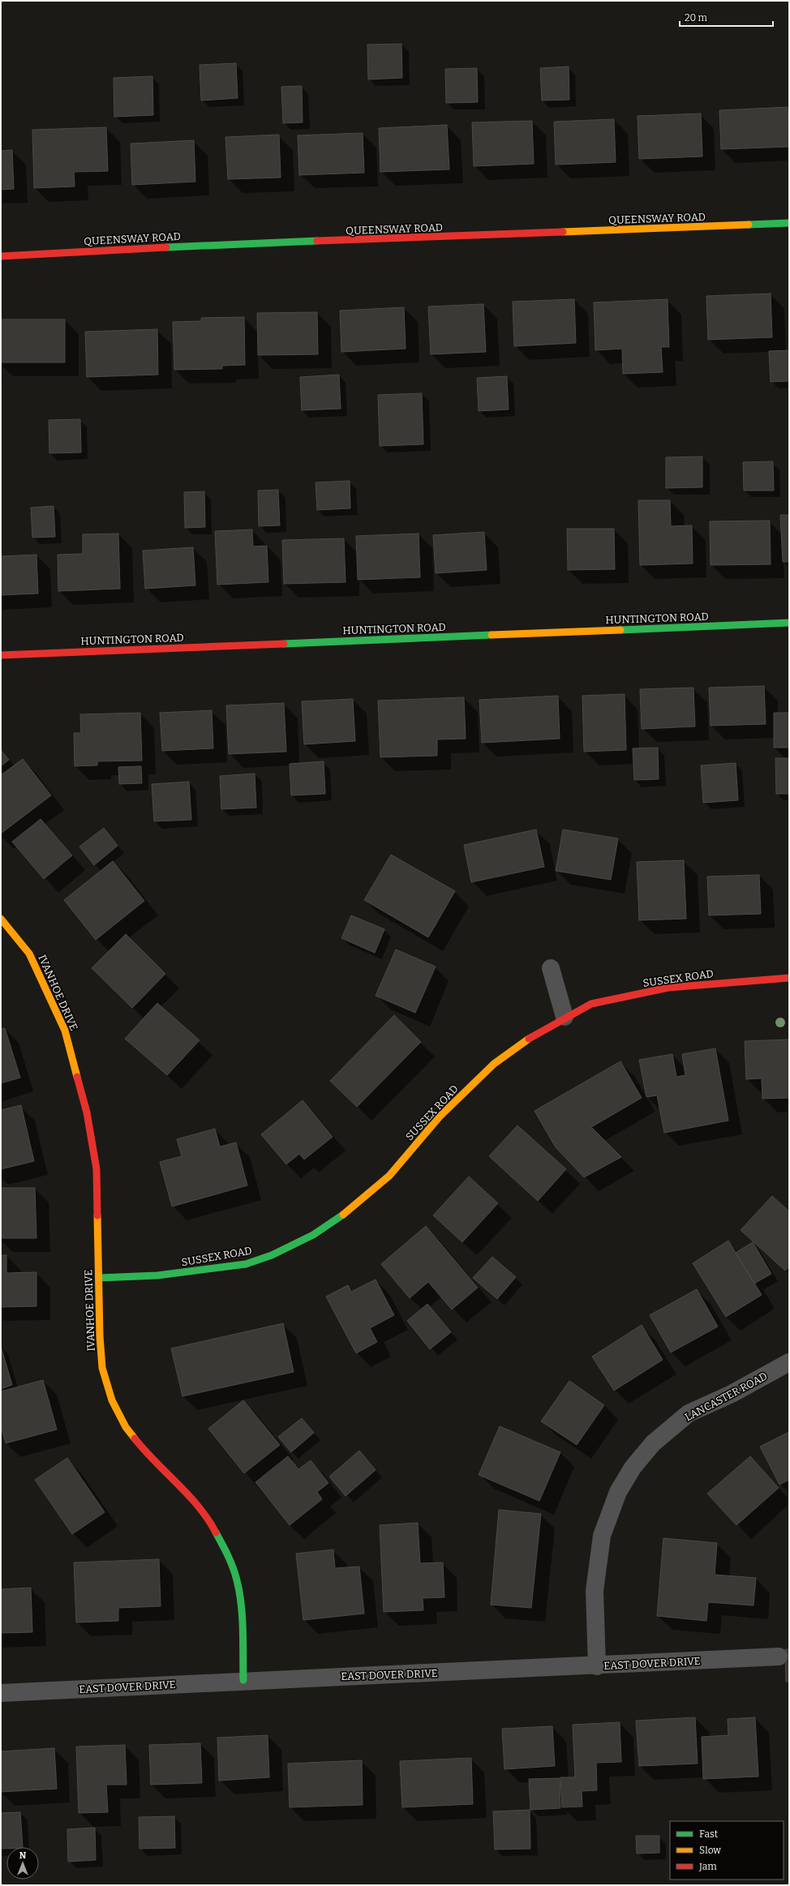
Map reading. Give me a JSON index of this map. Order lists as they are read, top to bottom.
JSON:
{
  "streets": {
    "street": [
      "QUEENSWAY ROAD",
      "HUNTINGTON ROAD",
      "SUSSEX ROAD",
      "IVANHOE DRIVE",
      "LANCASTER ROAD",
      "EAST DOVER DRIVE"
    ]
  },
  "crossings": [
    ["SUSSEX ROAD", "IVANHOE DRIVE"],
    ["IVANHOE DRIVE", "EAST DOVER DRIVE"],
    ["LANCASTER ROAD", "EAST DOVER DRIVE"]
  ],
  "legend": ["Fast", "Slow", "Jam"],
  "scale_bar": "20 m",
  "north": "top"
}
